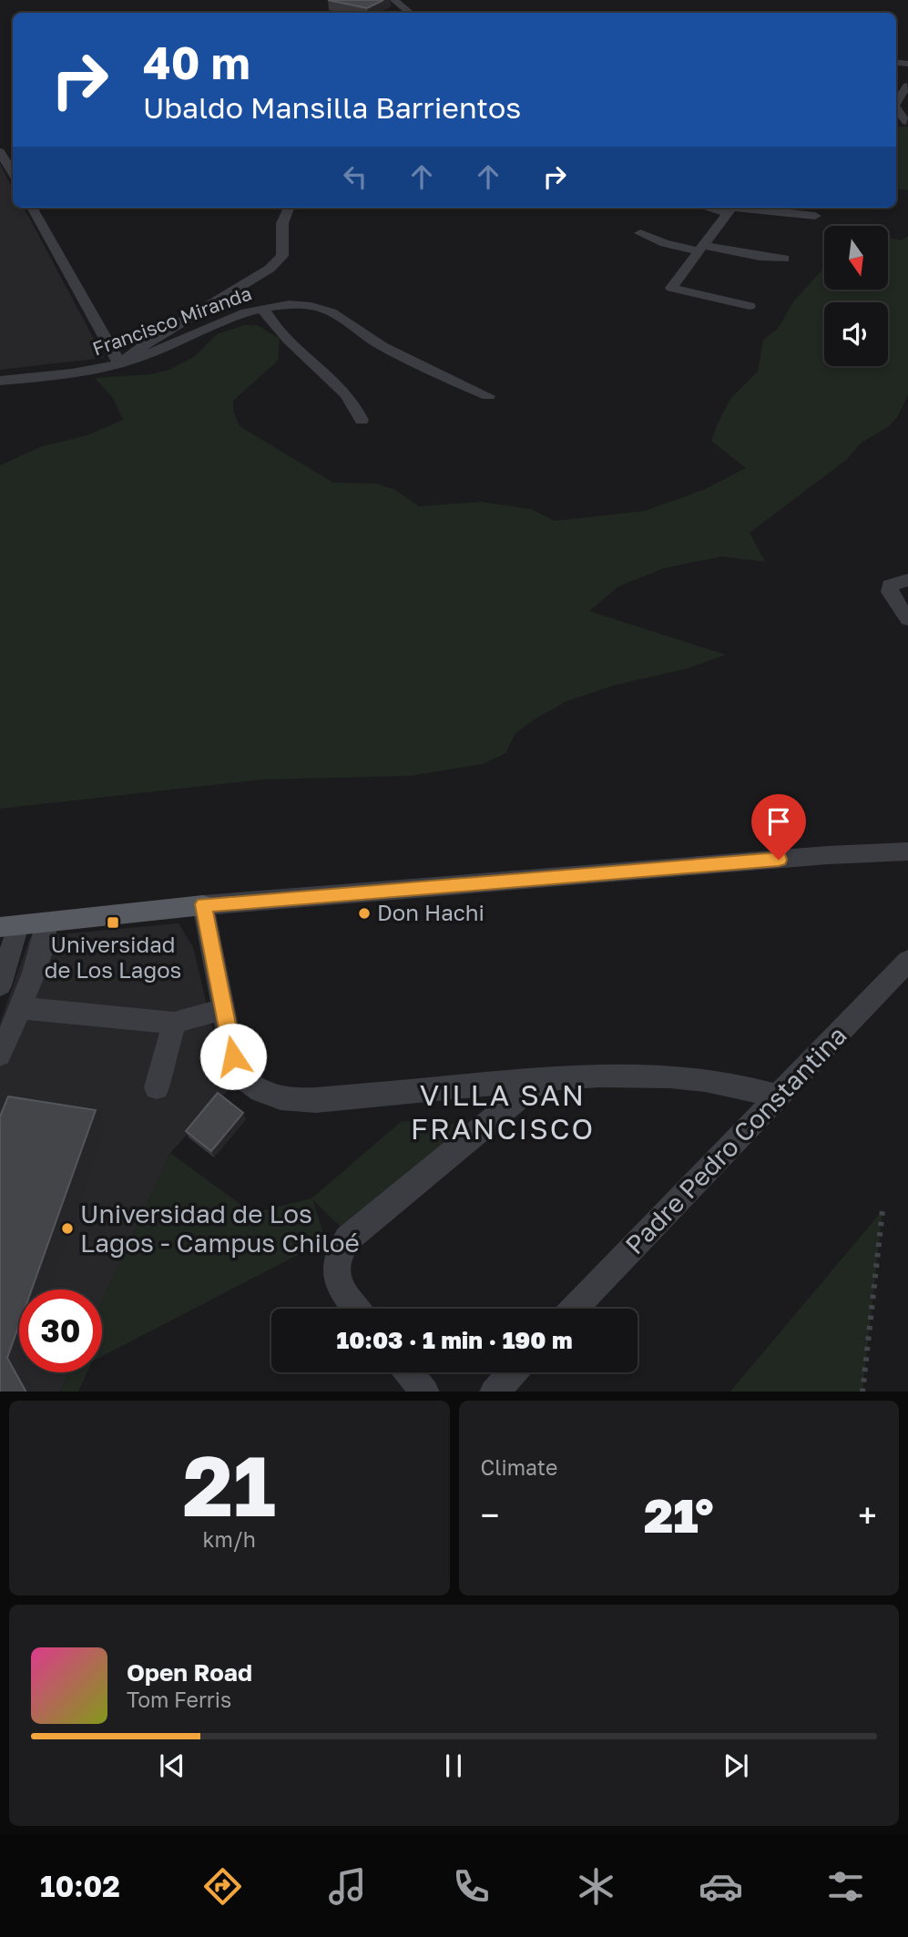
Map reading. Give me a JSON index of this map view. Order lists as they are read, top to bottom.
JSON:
{
  "streets": {
    "street": ["Francisco Miranda", "Padre Pedro Constantina"]
  },
  "districts": ["VILLA SAN FRANCISCO"],
  "places": {
    "other": ["Don Hachi", "Universidad de Los Lagos - Campus Chiloé"],
    "transit": ["Universidad de Los Lagos"]
  },
  "north": "bottom",
  "page": {
    "turn": ["40 m", "Ubaldo Mansilla Barrientos"],
    "limit": "30",
    "trip": "10:03 · 1 min · 190 m",
    "tile": [
      ["21", "km/h"],
      "Climate"
    ],
    "heat": ["−", "21°", "+"],
    "song": ["Open Road", "Tom Ferris"],
    "tabs": "10:02"
  }
}
